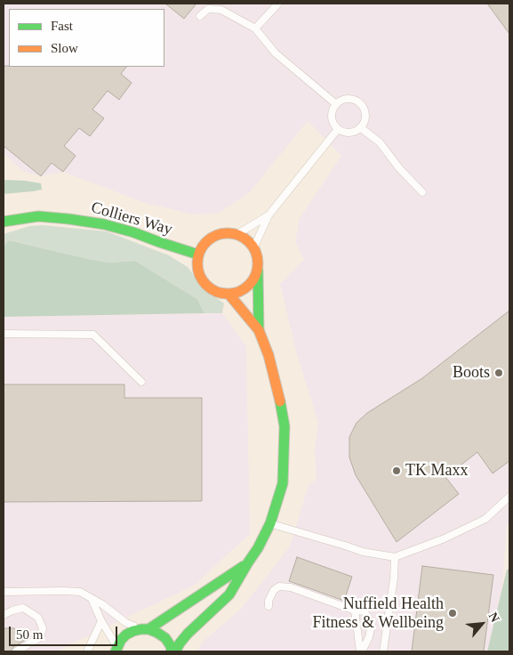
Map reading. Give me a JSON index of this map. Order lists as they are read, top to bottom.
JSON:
{
  "streets": {
    "street": ["Colliers Way"]
  },
  "places": ["Boots", "TK Maxx", "Nuffield Health Fitness & Wellbeing"],
  "legend": ["Fast", "Slow"],
  "scale_bar": "50 m",
  "north": "top right"
}
